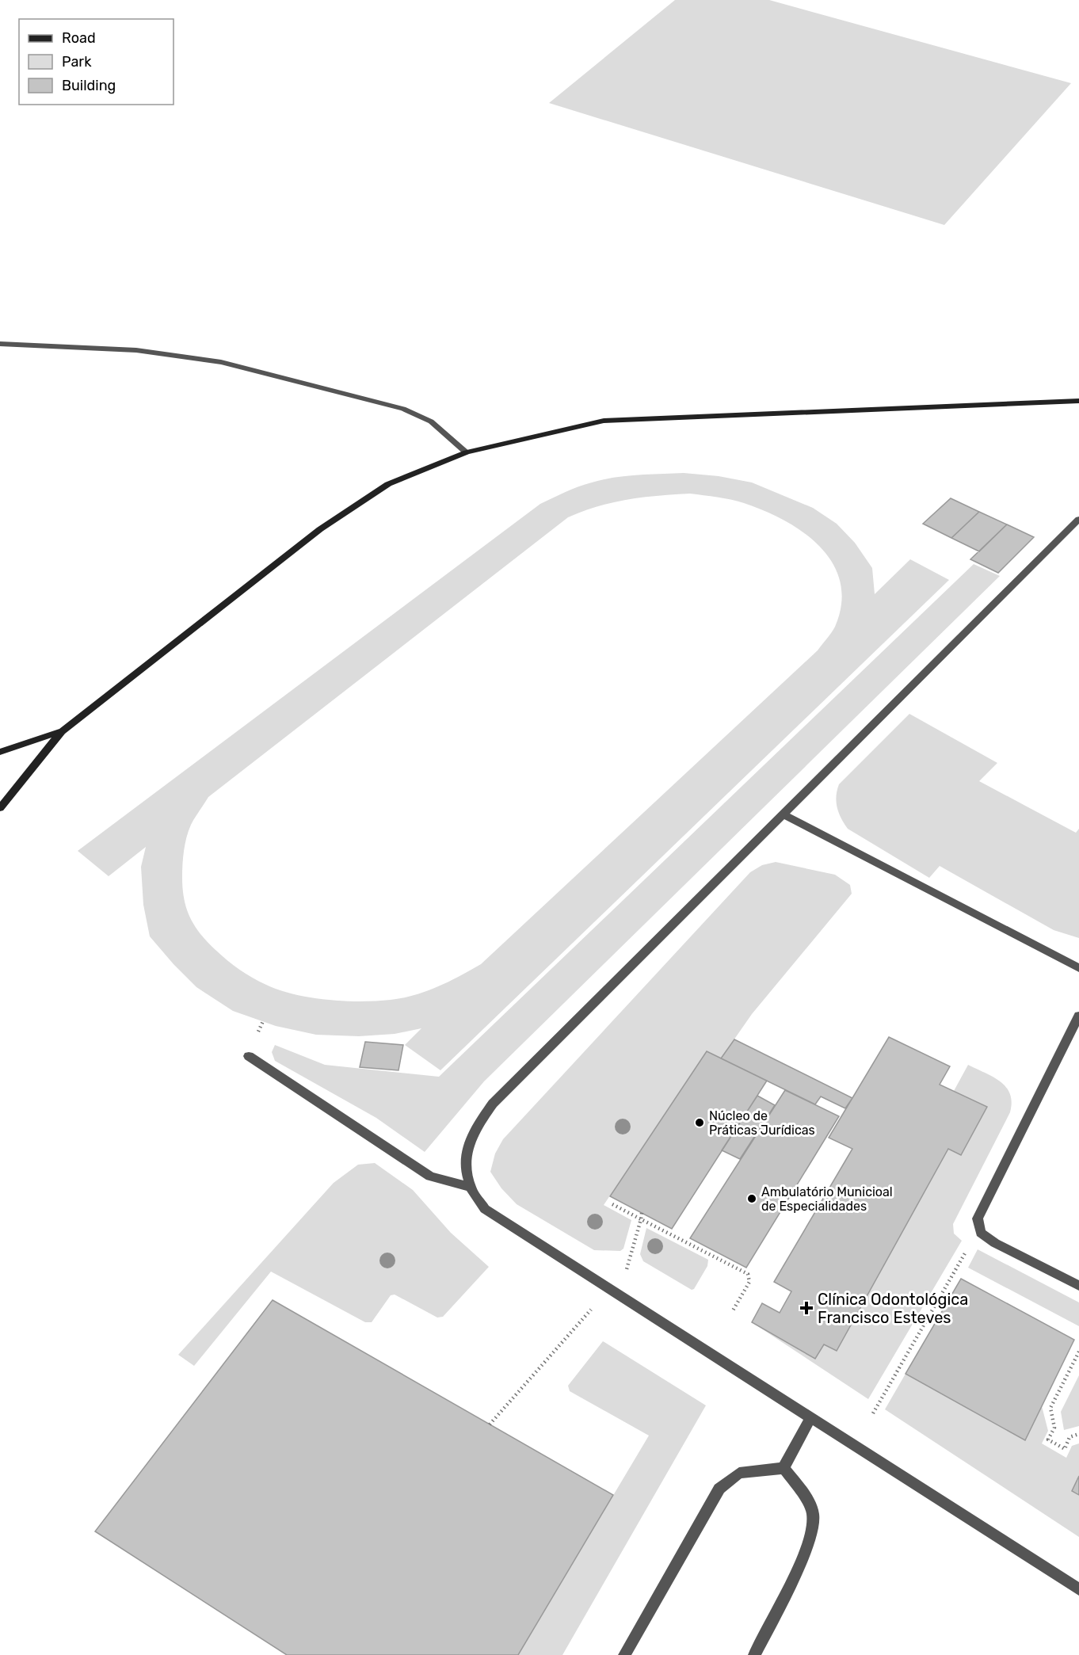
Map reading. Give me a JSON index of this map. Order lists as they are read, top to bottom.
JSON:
{
  "places": {
    "other": ["Núcleo de Práticas Jurídicas", "Ambulatório Municioal de Especialidades"],
    "health": ["Clínica Odontológica Francisco Esteves"]
  },
  "legend": ["Road", "Park", "Building"]
}
